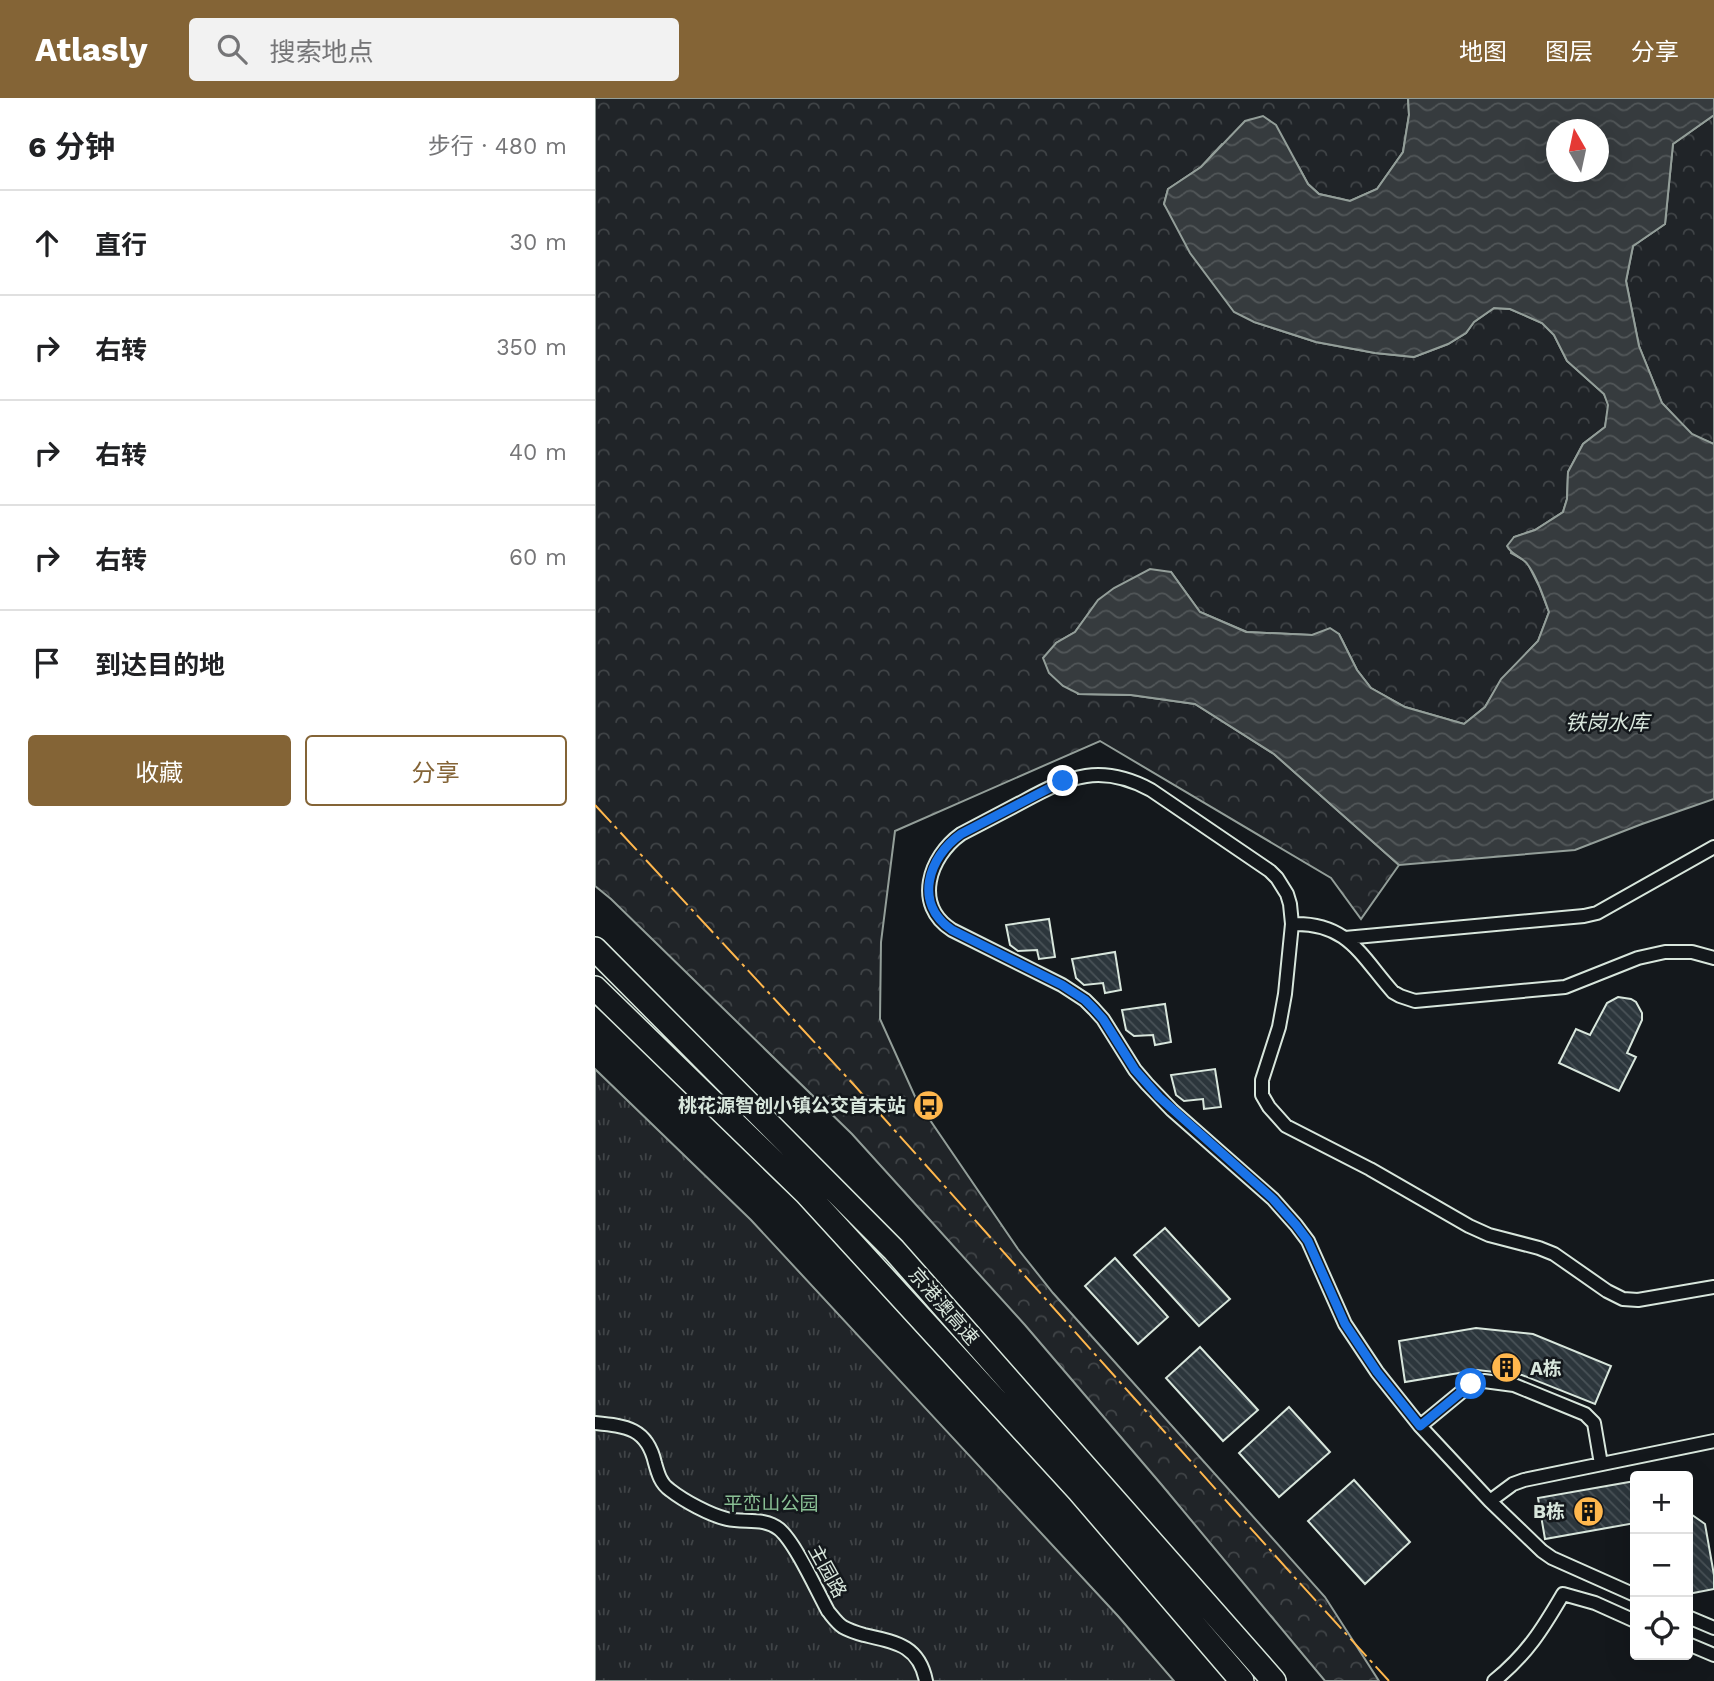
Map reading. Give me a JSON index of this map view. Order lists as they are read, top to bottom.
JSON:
{
  "streets": {
    "highway": ["京港澳高速"],
    "street": ["主园路"]
  },
  "water": ["铁岗水库"],
  "parks": ["平峦山公园"],
  "places": {
    "bus stop": ["桃花源智创小镇公交首末站"],
    "building": ["A栋", "B栋"]
  },
  "north": "top",
  "page": {
    "header": "Atlasly",
    "search": "搜索地点",
    "nav": ["地图", "图层", "分享"],
    "heading": ["6 分钟", "步行 · 480 m"],
    "list": [
      ["直行", "30 m"],
      ["右转", "350 m"],
      ["右转", "40 m"],
      ["右转", "60 m"],
      "到达目的地"
    ],
    "buttons": ["收藏", "分享"],
    "map_buttons": ["+", "−"]
  }
}
